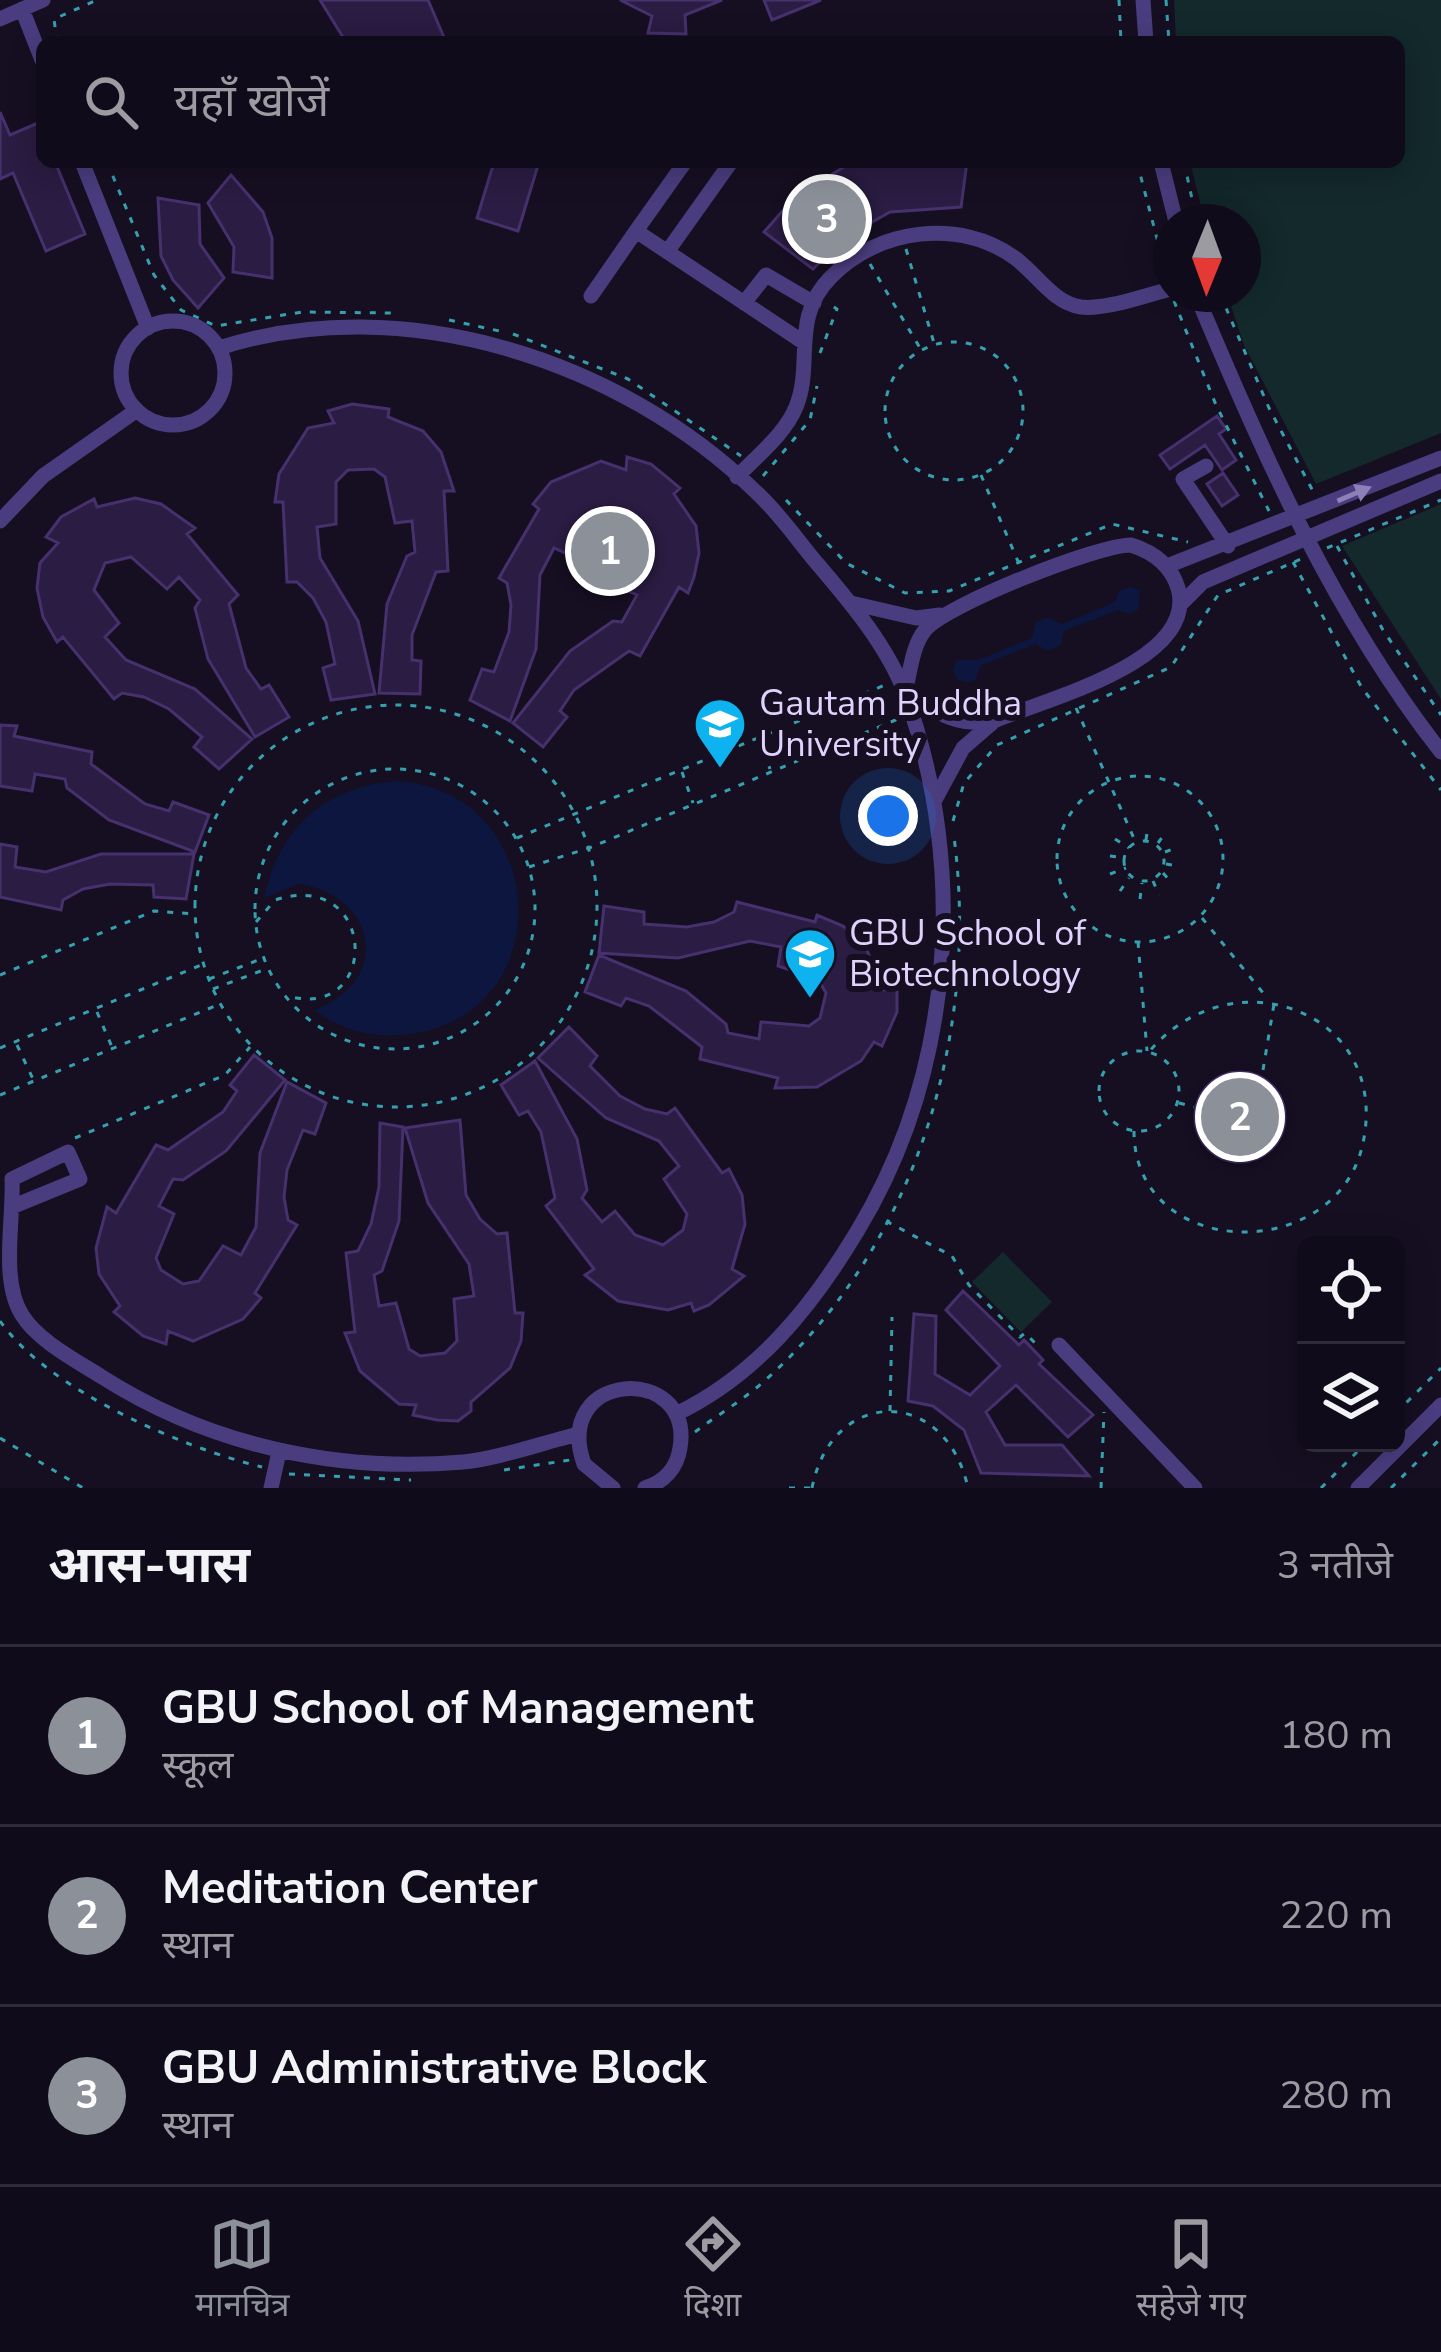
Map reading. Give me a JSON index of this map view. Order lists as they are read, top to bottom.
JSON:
{
  "places": {
    "school or university": ["Gautam Buddha University", "GBU School of Biotechnology"]
  },
  "north": "bottom",
  "page": {
    "search": "यहाँ खोजें",
    "pins": ["3", "1", "2"],
    "heading": ["आस-पास", "3 नतीजे"],
    "list": [
      {
        "mark": "1",
        "name": "GBU School of Management",
        "note": "स्कूल",
        "value": "180 m"
      },
      {
        "mark": "2",
        "name": "Meditation Center",
        "note": "स्थान",
        "value": "220 m"
      },
      {
        "mark": "3",
        "name": "GBU Administrative Block",
        "note": "स्थान",
        "value": "280 m"
      }
    ],
    "nav": ["मानचित्र", "दिशा", "सहेजे गए"]
  }
}
